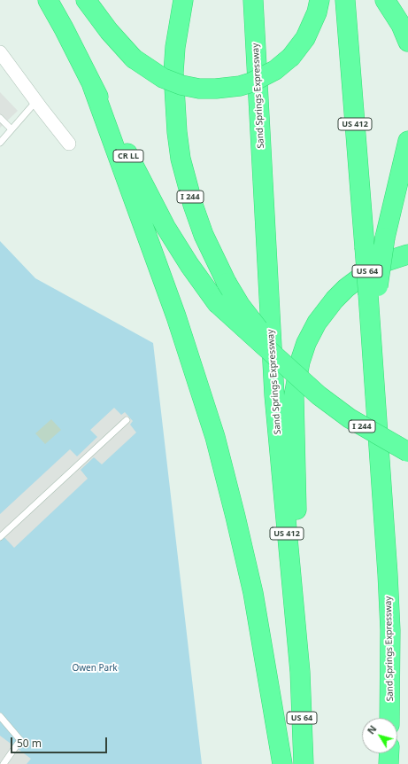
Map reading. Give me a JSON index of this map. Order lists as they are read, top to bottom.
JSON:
{
  "streets": {
    "highway": [
      "Sand Springs Expressway",
      "US 412",
      "CR LL",
      "I 244",
      "US 64"
    ]
  },
  "crossings": [
    ["Sand Springs Expressway", "US 64"],
    ["CR LL", "I 244"]
  ],
  "parks": ["Owen Park"],
  "scale_bar": "50 m",
  "north": "top left"
}
